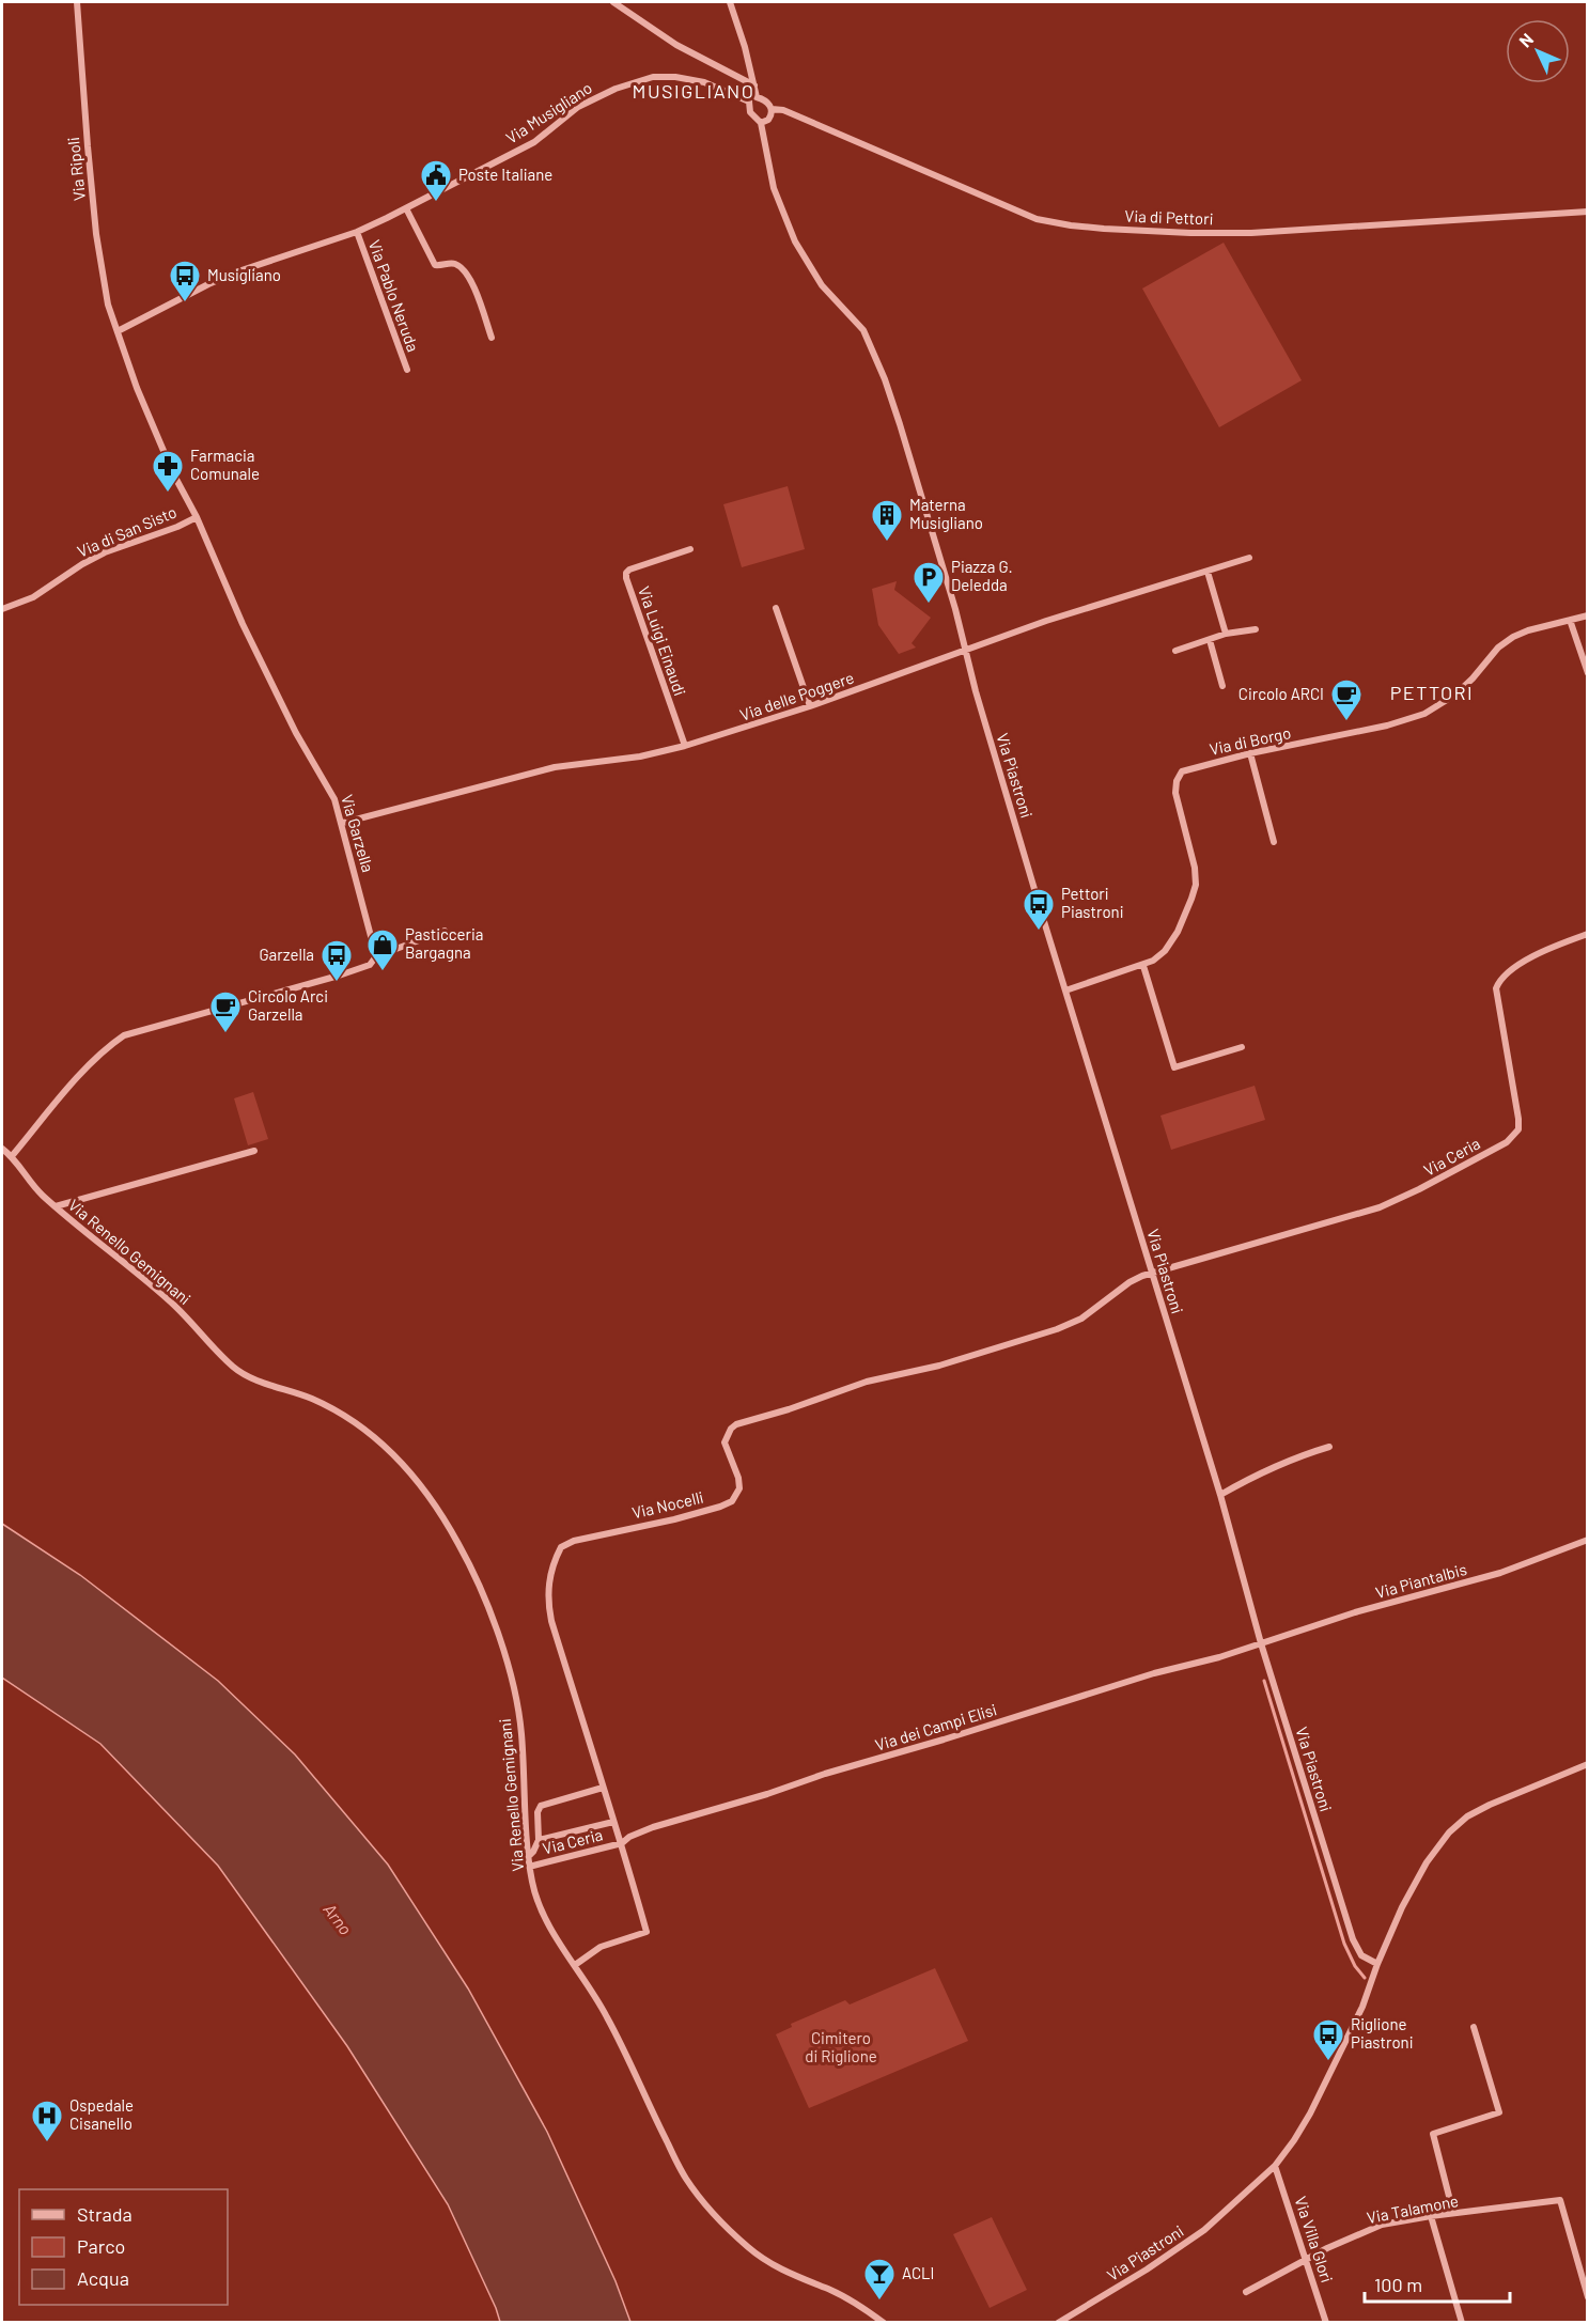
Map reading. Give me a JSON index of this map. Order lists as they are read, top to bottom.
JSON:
{
  "streets": {
    "street": [
      "Via Musigliano",
      "Via Ripoli",
      "Via di Pettori",
      "Via Pablo Neruda",
      "Via di San Sisto",
      "Via Luigi Einaudi",
      "Via delle Poggere",
      "Via di Borgo",
      "Via Piastroni",
      "Via Garzella",
      "Via Ceria",
      "Via Renello Gemignani",
      "Via Nocelli",
      "Via Piantalbis",
      "Via dei Campi Elisi",
      "Via Talamone",
      "Via Villa Glori"
    ]
  },
  "crossings": [
    ["Via Musigliano", "Via Ripoli"],
    ["Via Musigliano", "Via di Pettori"],
    ["Via Musigliano", "Via Pablo Neruda"],
    ["Via Musigliano", "Via Piastroni"],
    ["Via Musigliano", "Via Garzella"],
    ["Via Ripoli", "Via Garzella"],
    ["Via di Pettori", "Via Piastroni"],
    ["Via di San Sisto", "Via Garzella"],
    ["Via Luigi Einaudi", "Via delle Poggere"],
    ["Via delle Poggere", "Via Piastroni"],
    ["Via delle Poggere", "Via Garzella"],
    ["Via di Borgo", "Via Piastroni"],
    ["Via Piastroni", "Via Ceria"],
    ["Via Piastroni", "Via Nocelli"],
    ["Via Piastroni", "Via Piantalbis"],
    ["Via Piastroni", "Via dei Campi Elisi"],
    ["Via Piastroni", "Via Villa Glori"],
    ["Via Ceria", "Via Renello Gemignani"],
    ["Via Ceria", "Via Nocelli"],
    ["Via Ceria", "Via dei Campi Elisi"],
    ["Via Renello Gemignani", "Via Nocelli"],
    ["Via Nocelli", "Via dei Campi Elisi"],
    ["Via Piantalbis", "Via dei Campi Elisi"],
    ["Via Talamone", "Via Villa Glori"]
  ],
  "districts": ["MUSIGLIANO", "PETTORI"],
  "water": ["Arno"],
  "parks": ["Cimitero di Riglione"],
  "places": {
    "public building": ["Poste Italiane"],
    "bus stop": [
      "Musigliano",
      "Pettori Piastroni",
      "Garzella",
      "Riglione Piastroni"
    ],
    "pharmacy": ["Farmacia Comunale"],
    "building": ["Materna Musigliano"],
    "parking": ["Piazza G. Deledda"],
    "cafe": ["Circolo ARCI", "Circolo Arci Garzella"],
    "shop": ["Pasticceria Bargagna"],
    "hospital": ["Ospedale Cisanello"],
    "bar": ["ACLI"]
  },
  "legend": ["Strada", "Parco", "Acqua"],
  "scale_bar": "100 m",
  "north": "top left"
}
